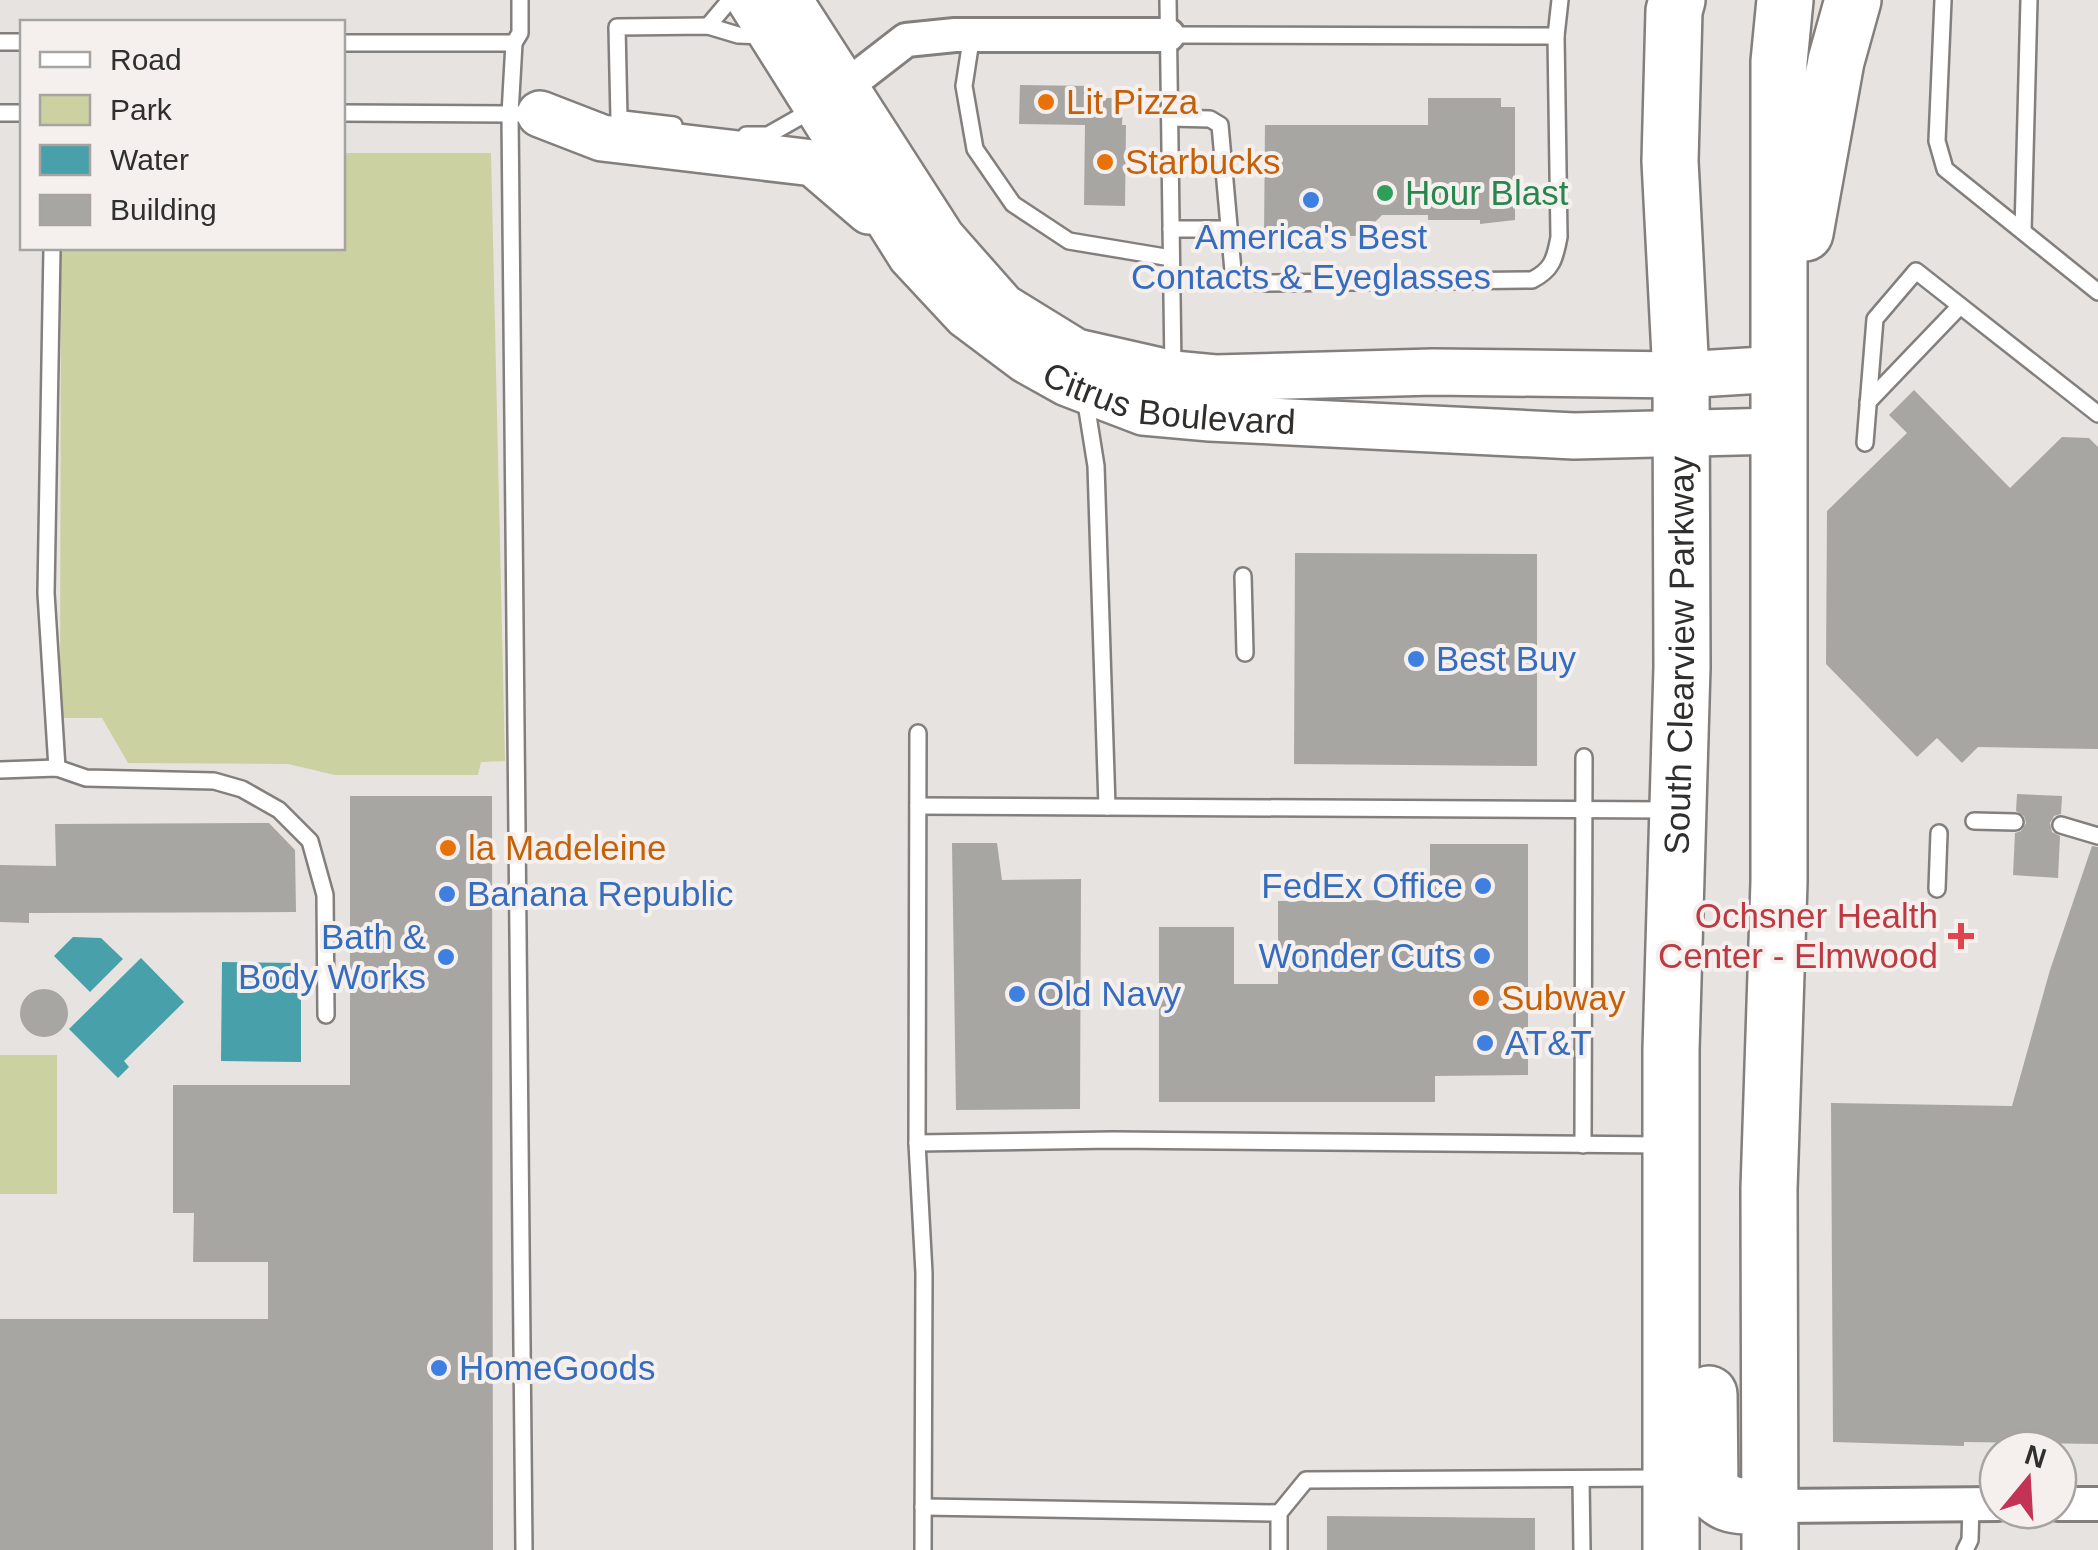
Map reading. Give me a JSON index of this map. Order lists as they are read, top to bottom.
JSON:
{
  "streets": {
    "highway": ["South Clearview Parkway"],
    "street": ["Citrus Boulevard"]
  },
  "crossings": [
    ["Citrus Boulevard", "South Clearview Parkway"]
  ],
  "places": {
    "other": [
      "Lit Pizza",
      "Starbucks",
      "Hour Blast",
      "America's Best Contacts & Eyeglasses",
      "Best Buy",
      "la Madeleine",
      "FedEx Office",
      "Banana Republic",
      "Wonder Cuts",
      "Bath & Body Works",
      "Old Navy",
      "Subway",
      "AT&T",
      "HomeGoods"
    ],
    "health": ["Ochsner Health Center - Elmwood"]
  },
  "legend": [
    "Road",
    "Park",
    "Water",
    "Building"
  ],
  "north": "top"
}
